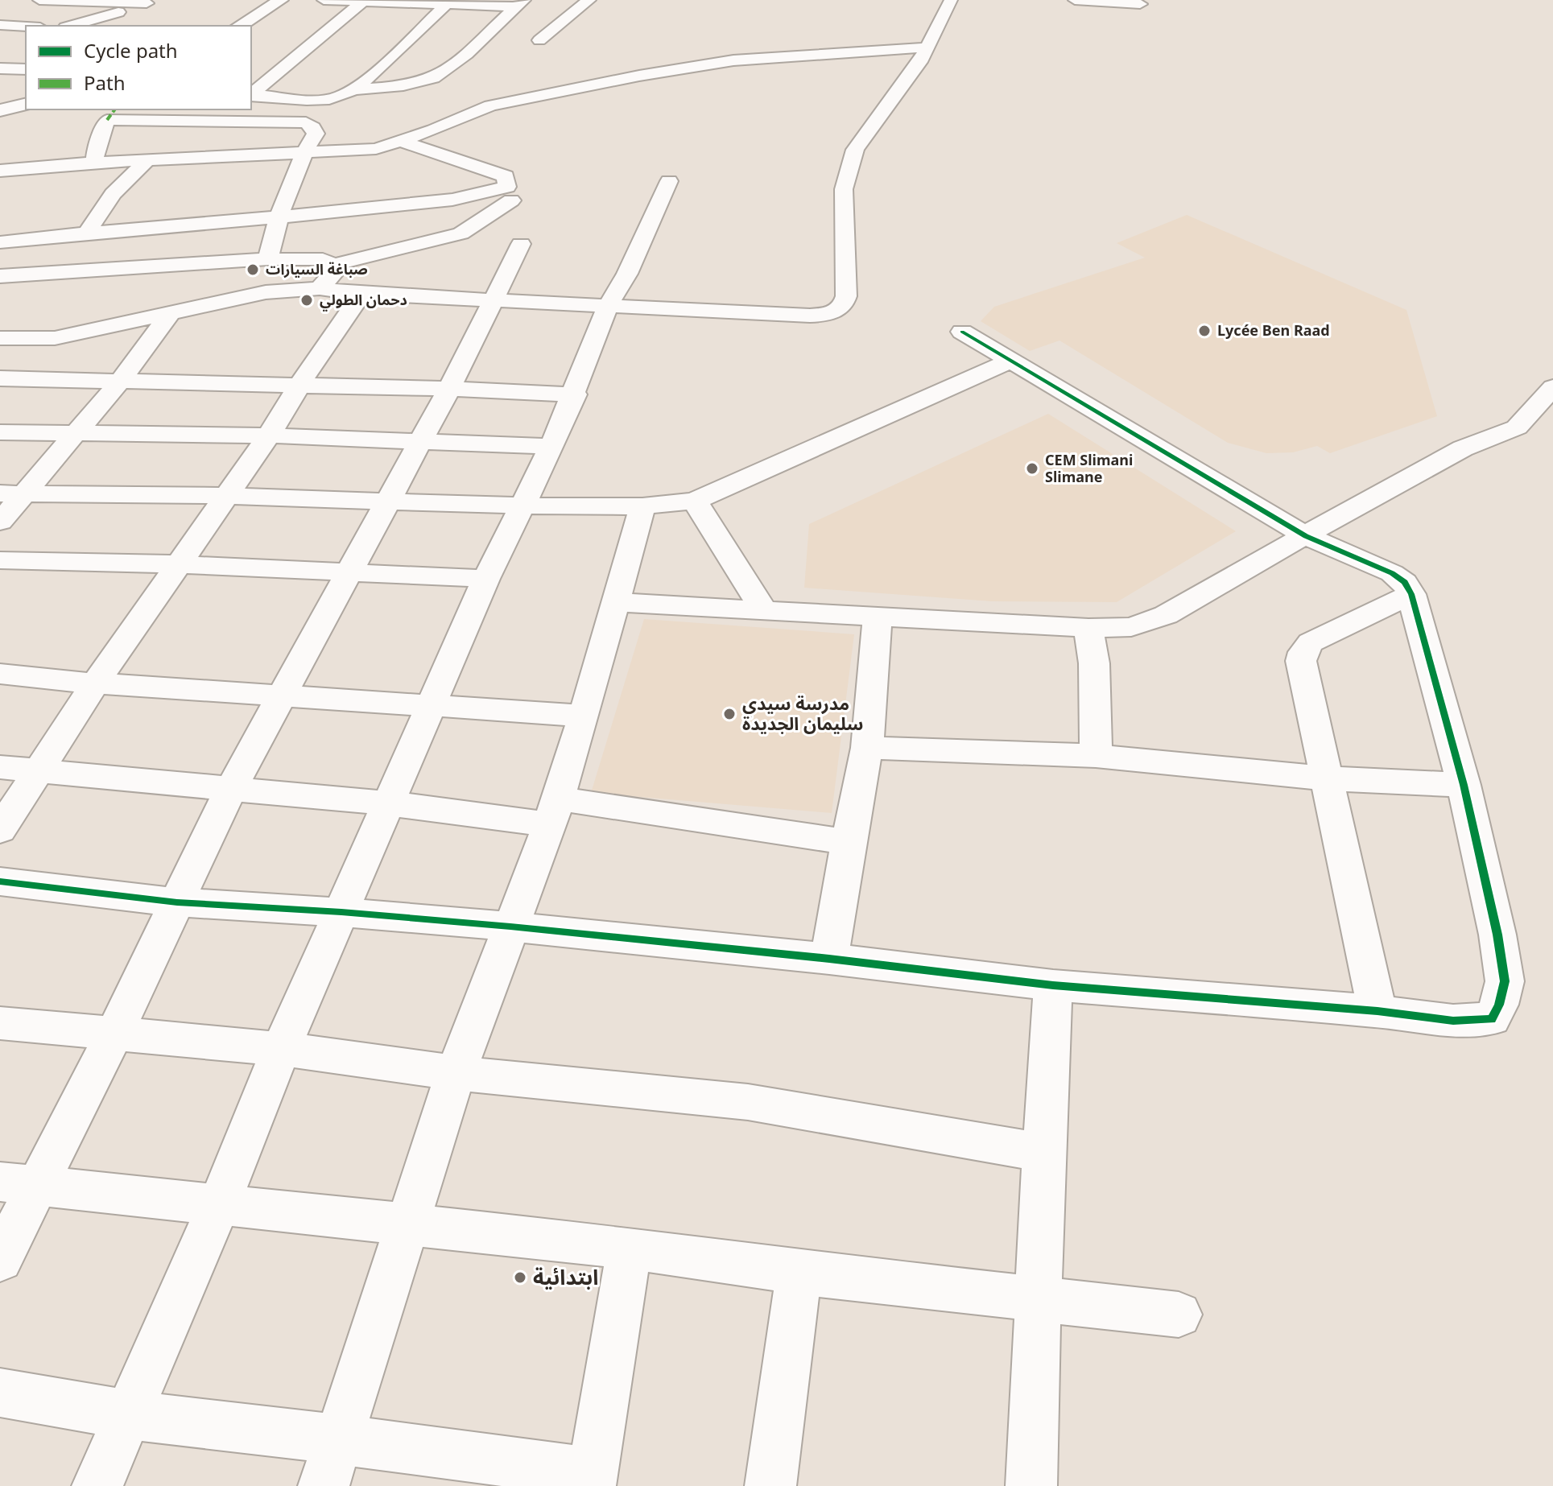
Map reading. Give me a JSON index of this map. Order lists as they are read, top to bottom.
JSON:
{
  "places": [
    "صباغة السيارات",
    "دحمان الطولي",
    "Lycée Ben Raad",
    "CEM Slimani Slimane",
    "مدرسة سيدي سليمان الجديدة",
    "ابتدائية"
  ],
  "legend": ["Cycle path", "Path"]
}
